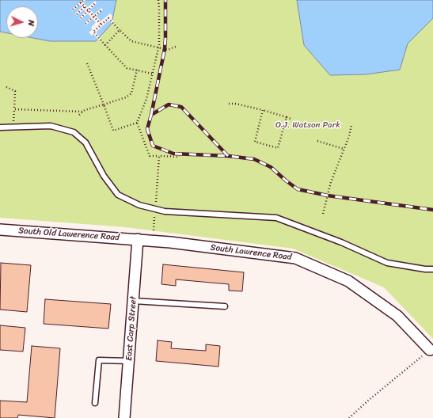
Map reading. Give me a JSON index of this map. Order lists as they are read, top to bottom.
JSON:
{
  "streets": {
    "street": ["South Old Lawerence Road", "South Lawrence Road", "East Carp Street"]
  },
  "crossings": [
    ["South Old Lawerence Road", "South Lawrence Road"],
    ["South Old Lawerence Road", "East Carp Street"],
    ["South Lawrence Road", "East Carp Street"]
  ],
  "parks": ["O.J. Watson Park"],
  "north": "right"
}
